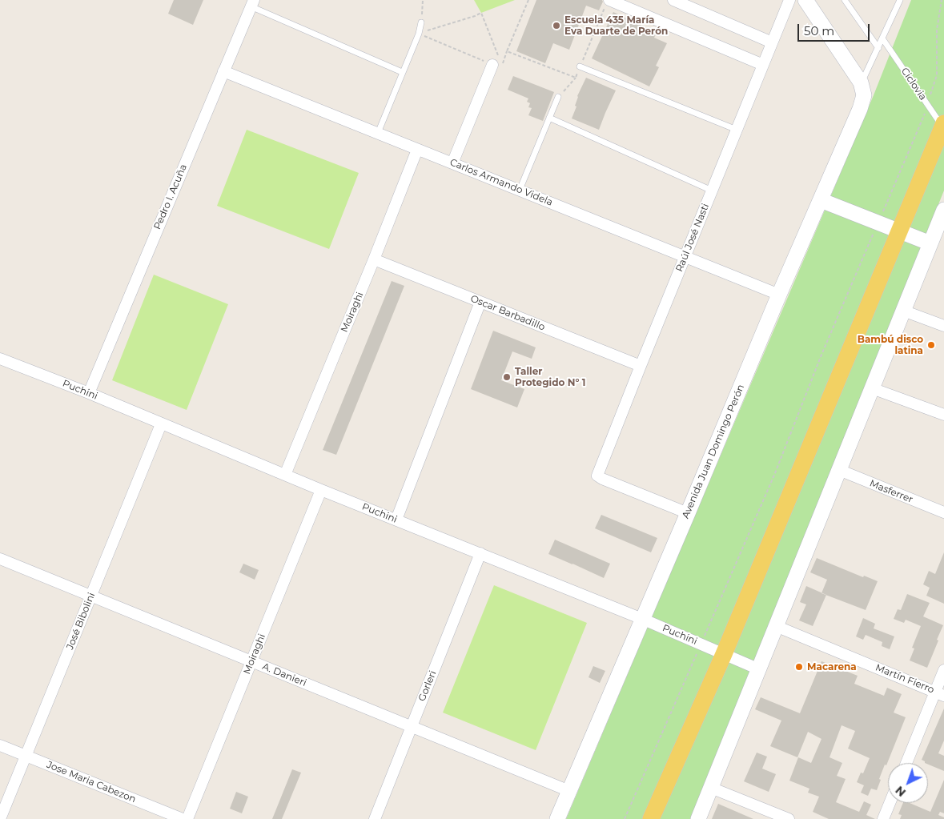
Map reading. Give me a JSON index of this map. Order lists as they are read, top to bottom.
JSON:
{
  "streets": {
    "main road": ["Avenida Juan Domingo Perón"],
    "street": [
      "Carlos Armando Videla",
      "Pedro I. Acuña",
      "Raúl José Nasti",
      "Moiraghi",
      "Oscar Barbadillo",
      "Puchini",
      "Masferrer",
      "José Bibolini",
      "A. Danieri",
      "Martín Fierro",
      "Gorleri",
      "Jose Maria Cabezon"
    ],
    "lane": ["Ciclovia"]
  },
  "crossings": [
    ["Carlos Armando Videla", "Pedro I. Acuña"],
    ["Carlos Armando Videla", "Raúl José Nasti"],
    ["Carlos Armando Videla", "Moiraghi"],
    ["Carlos Armando Videla", "Avenida Juan Domingo Perón"],
    ["Pedro I. Acuña", "Puchini"],
    ["Raúl José Nasti", "Oscar Barbadillo"],
    ["Raúl José Nasti", "Avenida Juan Domingo Perón"],
    ["Moiraghi", "Oscar Barbadillo"],
    ["Moiraghi", "Puchini"],
    ["Moiraghi", "A. Danieri"],
    ["Puchini", "Avenida Juan Domingo Perón"],
    ["Puchini", "José Bibolini"],
    ["Puchini", "Gorleri"],
    ["Avenida Juan Domingo Perón", "A. Danieri"],
    ["José Bibolini", "A. Danieri"],
    ["José Bibolini", "Jose Maria Cabezon"],
    ["A. Danieri", "Gorleri"]
  ],
  "places": [
    "Escuela 435 María Eva Duarte de Perón",
    "Bambú disco latina",
    "Taller Protegido N° 1",
    "Macarena"
  ],
  "scale_bar": "50 m",
  "north": "bottom left"
}
